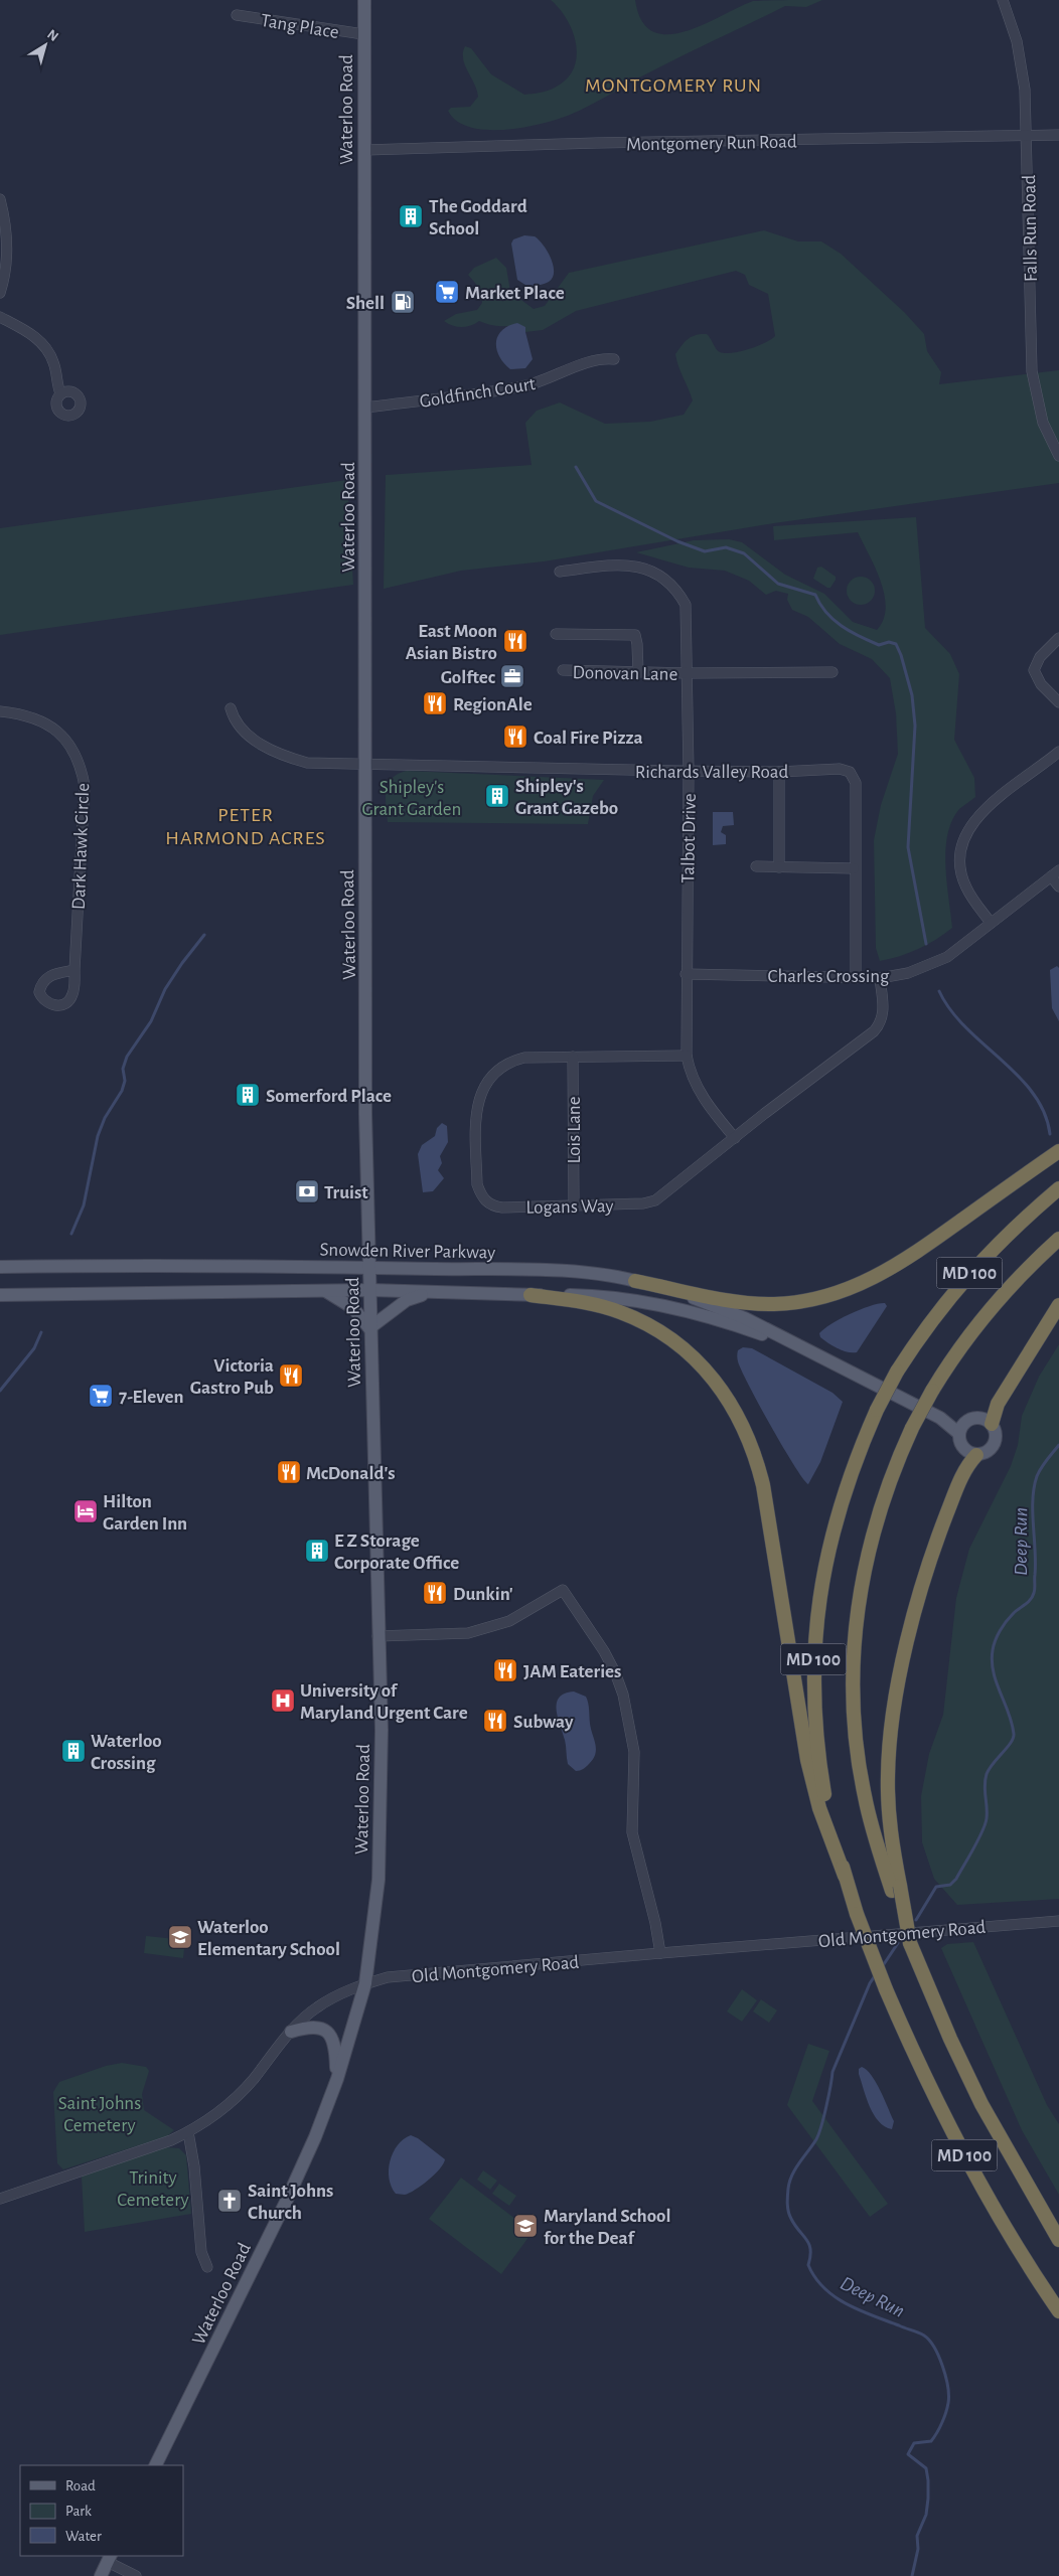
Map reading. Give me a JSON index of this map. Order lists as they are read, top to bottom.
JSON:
{
  "streets": {
    "highway": ["MD 100"],
    "main road": ["Waterloo Road", "Snowden River Parkway"],
    "street": [
      "Tang Place",
      "Montgomery Run Road",
      "Falls Run Road",
      "Goldfinch Court",
      "Donovan Lane",
      "Richards Valley Road",
      "Talbot Drive",
      "Dark Hawk Circle",
      "Charles Crossing",
      "Lois Lane",
      "Logans Way",
      "Old Montgomery Road"
    ]
  },
  "crossings": [
    ["Tang Place", "Waterloo Road"],
    ["Waterloo Road", "Montgomery Run Road"],
    ["Waterloo Road", "Goldfinch Court"],
    ["Waterloo Road", "Richards Valley Road"],
    ["Waterloo Road", "Snowden River Parkway"],
    ["Waterloo Road", "Old Montgomery Road"],
    ["Montgomery Run Road", "Falls Run Road"],
    ["Donovan Lane", "Talbot Drive"],
    ["Richards Valley Road", "Talbot Drive"],
    ["Richards Valley Road", "Charles Crossing"],
    ["Talbot Drive", "Charles Crossing"],
    ["Talbot Drive", "Logans Way"],
    ["Charles Crossing", "Logans Way"],
    ["Lois Lane", "Logans Way"]
  ],
  "districts": ["MONTGOMERY RUN", "PETER HARMOND ACRES"],
  "water": ["Deep Run"],
  "parks": ["Shipley's Grant Garden", "Saint Johns Cemetery", "Trinity Cemetery"],
  "places": {
    "building": [
      "The Goddard School",
      "Shipley's Grant Gazebo",
      "Somerford Place",
      "E Z Storage Corporate Office",
      "Waterloo Crossing"
    ],
    "supermarket": ["Market Place", "7-Eleven"],
    "fuel station": ["Shell"],
    "restaurant": [
      "East Moon Asian Bistro",
      "RegionAle",
      "Coal Fire Pizza",
      "Victoria Gastro Pub",
      "McDonald's",
      "Dunkin'",
      "JAM Eateries",
      "Subway"
    ],
    "office": ["Golftec"],
    "bank": ["Truist"],
    "hotel": ["Hilton Garden Inn"],
    "hospital": ["University of Maryland Urgent Care"],
    "school or university": ["Waterloo Elementary School", "Maryland School for the Deaf"],
    "church": ["Saint Johns Church"]
  },
  "legend": ["Road", "Park", "Water"],
  "north": "top right"
}
